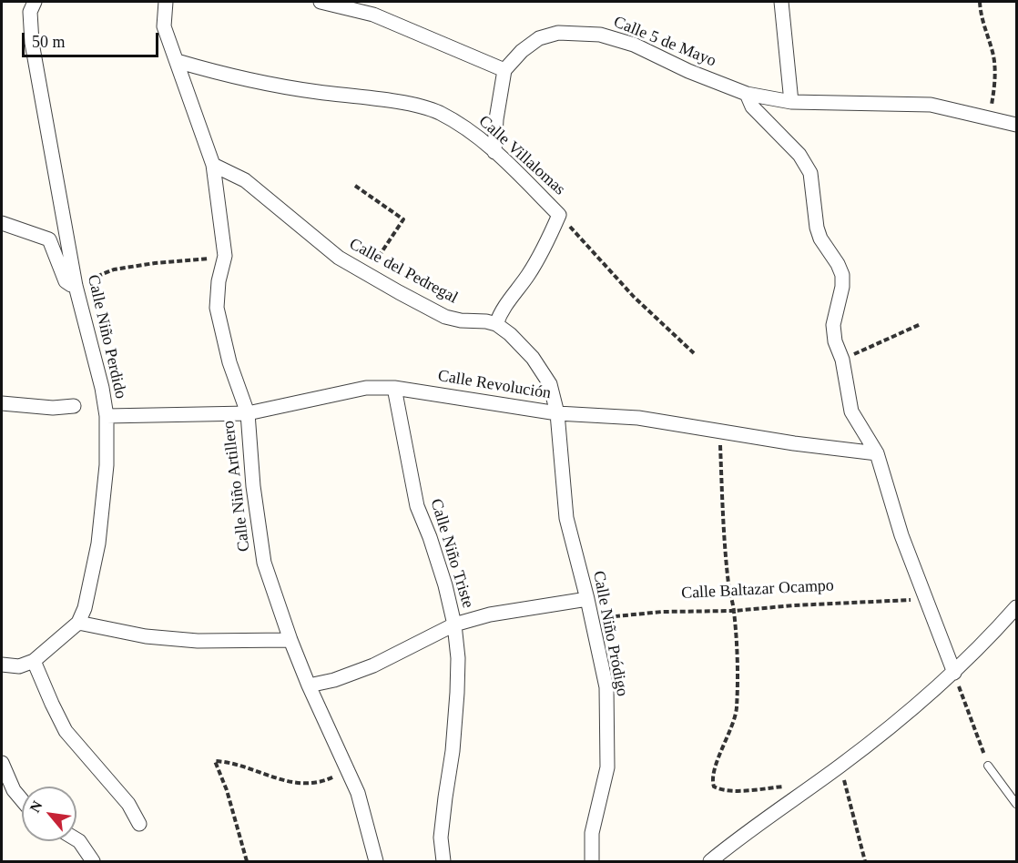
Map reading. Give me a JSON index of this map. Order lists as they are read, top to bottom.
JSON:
{
  "streets": {
    "street": [
      "Calle 5 de Mayo",
      "Calle Villalomas",
      "Calle del Pedregal",
      "Calle Niño Perdido",
      "Calle Revolución",
      "Calle Niño Artillero",
      "Calle Niño Triste",
      "Calle Niño Pródigo"
    ],
    "path": ["Calle Baltazar Ocampo"]
  },
  "crossings": [
    ["Calle Villalomas", "Calle Niño Artillero"],
    ["Calle del Pedregal", "Calle Niño Artillero"],
    ["Calle Niño Perdido", "Calle Revolución"],
    ["Calle Revolución", "Calle Niño Artillero"],
    ["Calle Revolución", "Calle Niño Triste"],
    ["Calle Revolución", "Calle Niño Pródigo"],
    ["Calle Baltazar Ocampo", "Calle Niño Pródigo"]
  ],
  "scale_bar": "50 m",
  "north": "top left"
}
